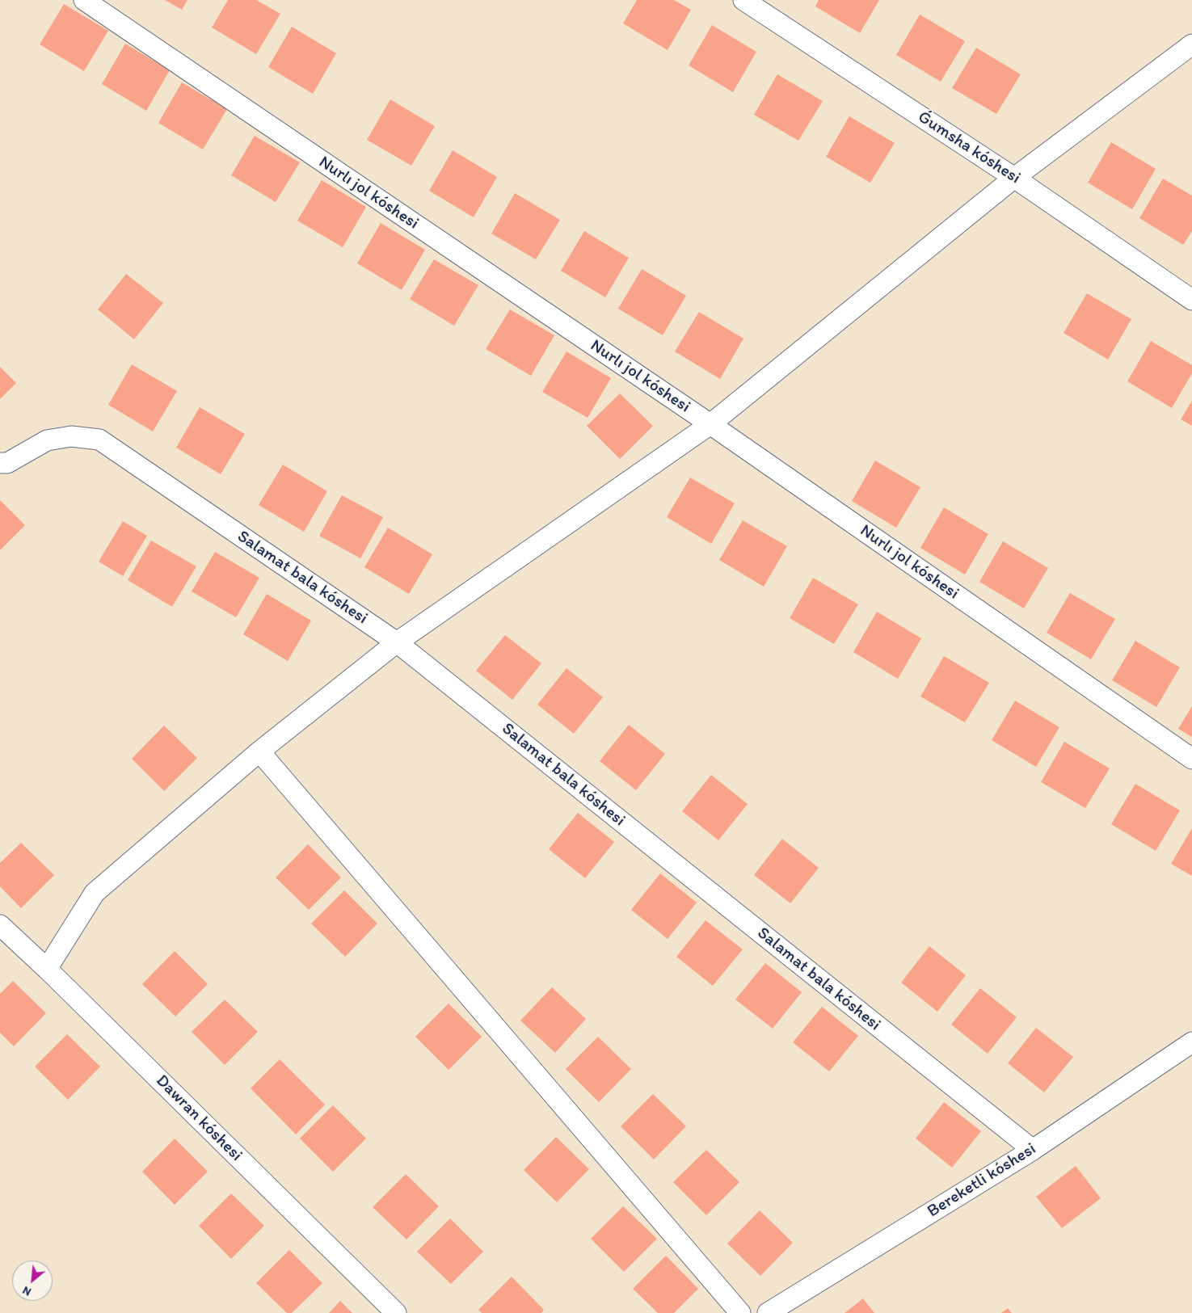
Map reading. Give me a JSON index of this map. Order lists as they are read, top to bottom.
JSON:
{
  "streets": {
    "street": [
      "Ǵumsha kóshesi",
      "Nurlı jol kóshesi",
      "Salamat bala kóshesi",
      "Dawran kóshesi",
      "Bereketli kóshesi"
    ]
  },
  "crossings": [
    ["Salamat bala kóshesi", "Bereketli kóshesi"]
  ],
  "north": "bottom left"
}
